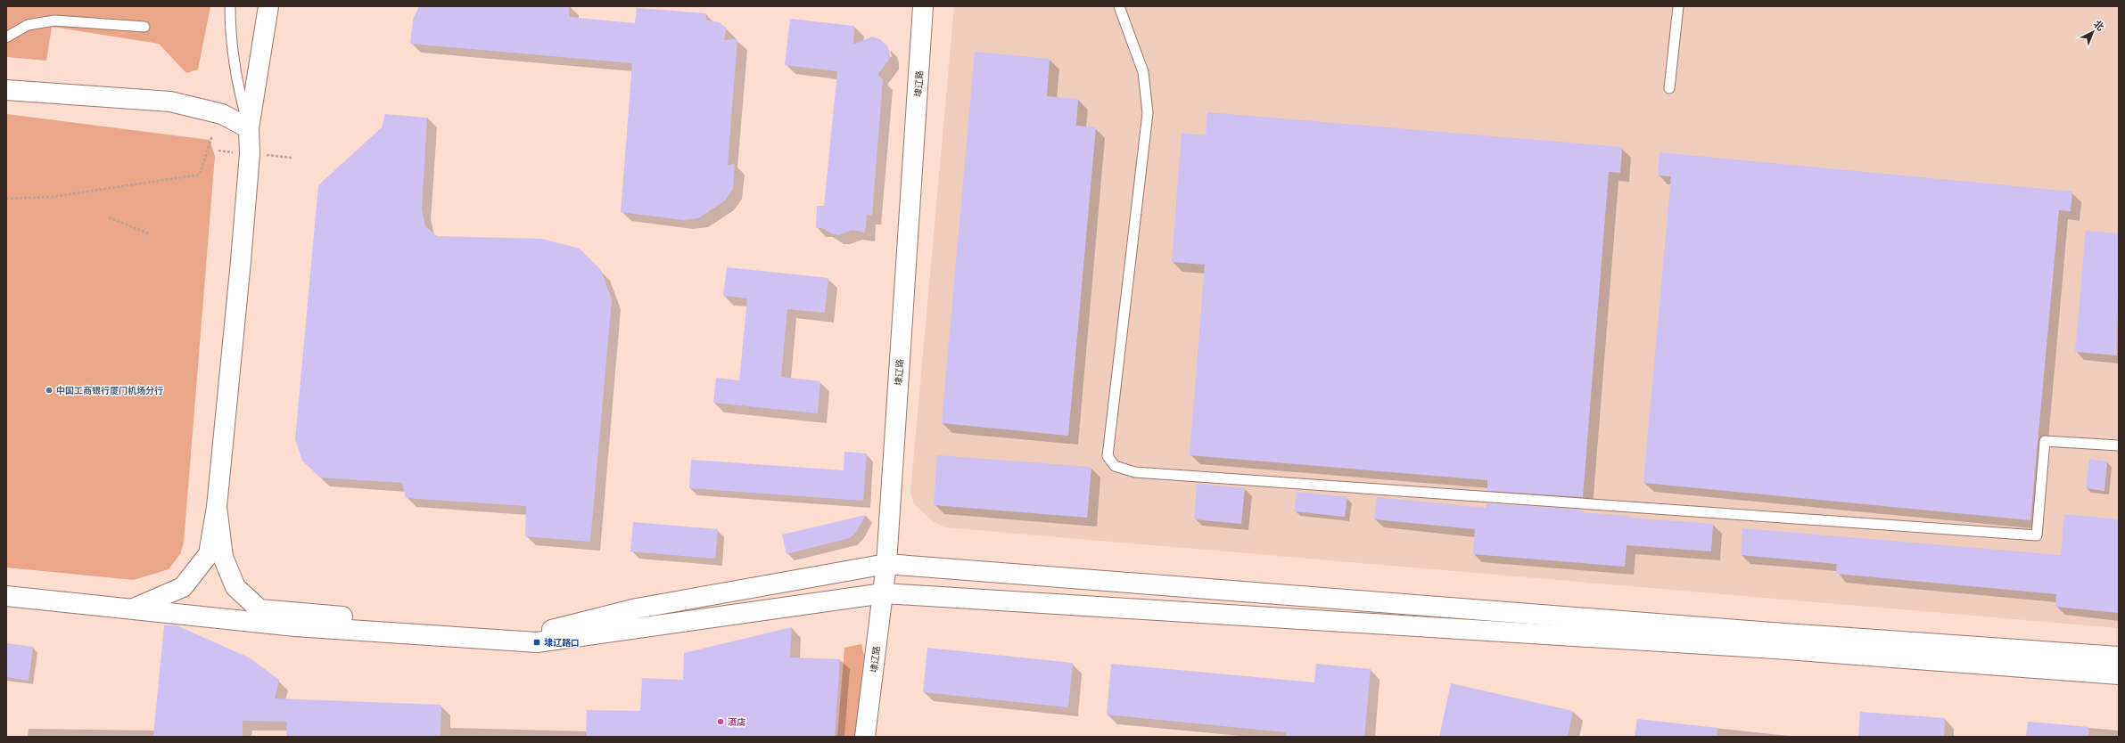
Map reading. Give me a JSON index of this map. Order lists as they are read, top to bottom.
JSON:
{
  "streets": {
    "main road": ["埭辽路"]
  },
  "places": {
    "other": ["中国工商银行厦门机场分行", "酒店"],
    "transit": ["埭辽路口"]
  },
  "north": "top right"
}
